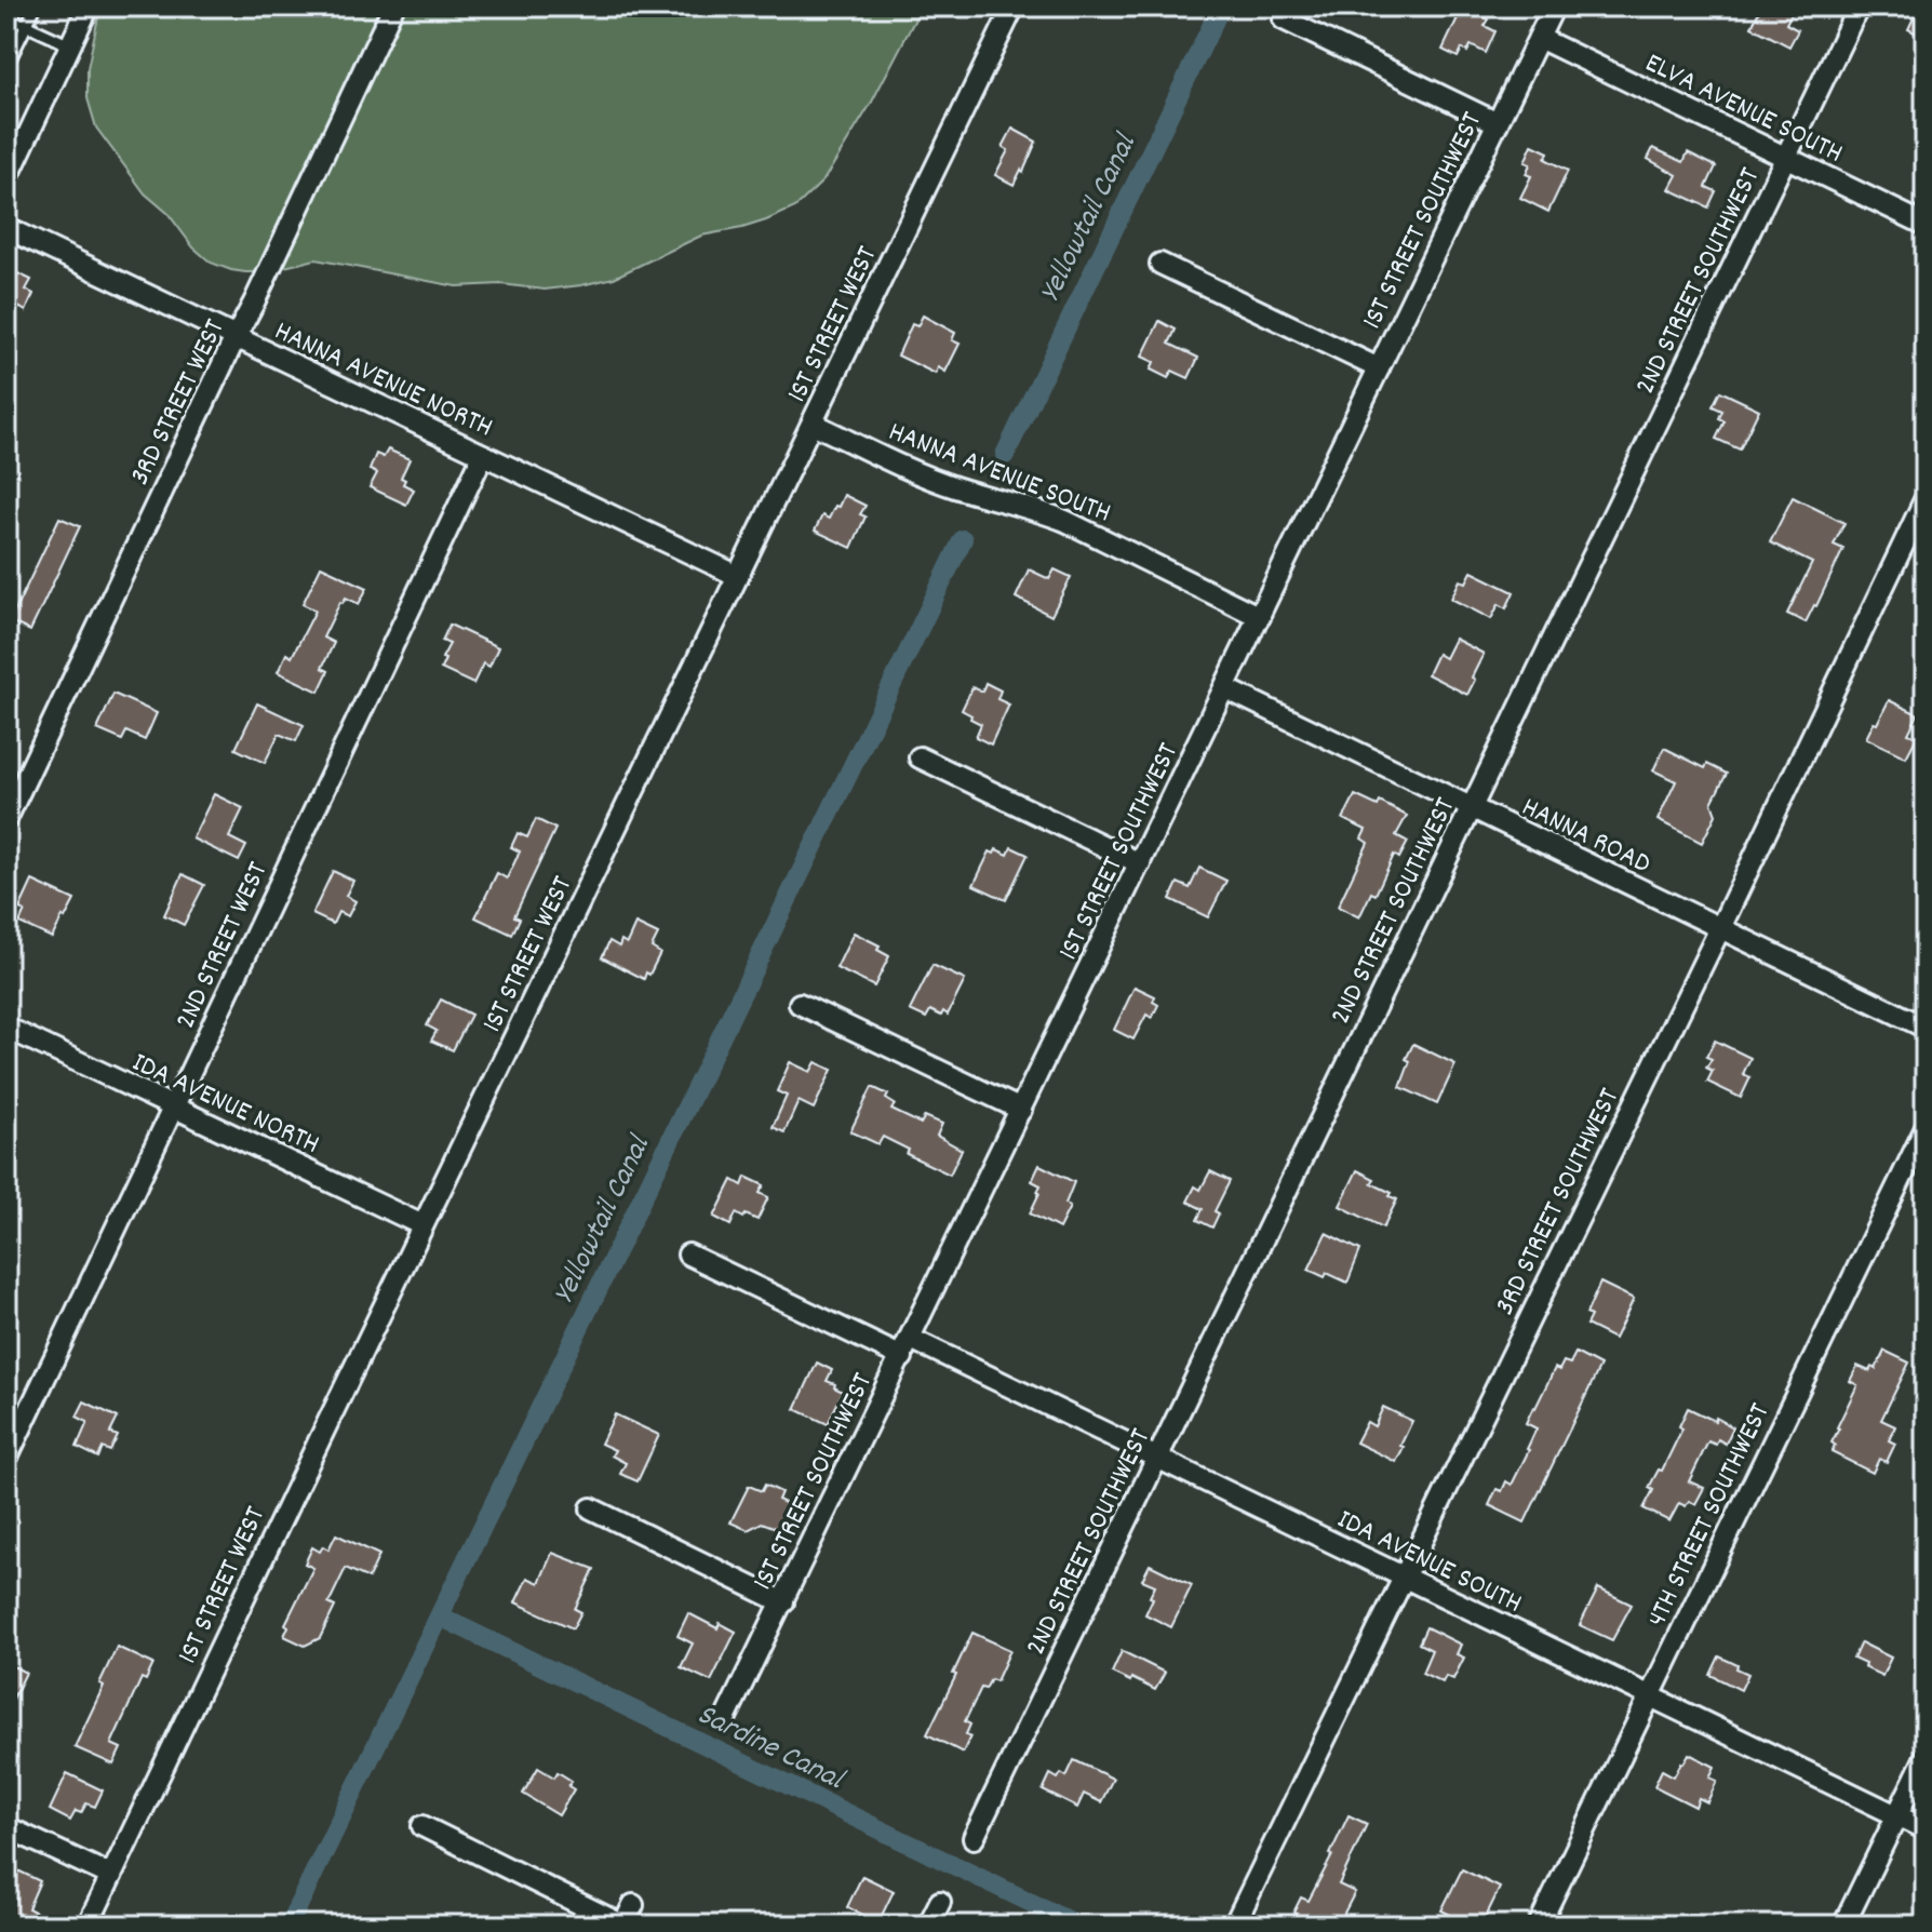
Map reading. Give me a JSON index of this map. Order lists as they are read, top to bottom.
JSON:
{
  "streets": {
    "street": [
      "ELVA AVENUE SOUTH",
      "1ST STREET SOUTHWEST",
      "2ND STREET SOUTHWEST",
      "1ST STREET WEST",
      "HANNA AVENUE NORTH",
      "3RD STREET WEST",
      "HANNA AVENUE SOUTH",
      "HANNA ROAD",
      "2ND STREET WEST",
      "IDA AVENUE NORTH",
      "3RD STREET SOUTHWEST",
      "4TH STREET SOUTHWEST",
      "IDA AVENUE SOUTH"
    ]
  },
  "crossings": [
    ["ELVA AVENUE SOUTH", "1ST STREET SOUTHWEST"],
    ["ELVA AVENUE SOUTH", "2ND STREET SOUTHWEST"],
    ["1ST STREET SOUTHWEST", "HANNA AVENUE SOUTH"],
    ["1ST STREET SOUTHWEST", "HANNA ROAD"],
    ["1ST STREET SOUTHWEST", "IDA AVENUE SOUTH"],
    ["2ND STREET SOUTHWEST", "HANNA ROAD"],
    ["2ND STREET SOUTHWEST", "IDA AVENUE SOUTH"],
    ["1ST STREET WEST", "HANNA AVENUE NORTH"],
    ["1ST STREET WEST", "HANNA AVENUE SOUTH"],
    ["1ST STREET WEST", "IDA AVENUE NORTH"],
    ["HANNA AVENUE NORTH", "3RD STREET WEST"],
    ["HANNA AVENUE NORTH", "2ND STREET WEST"],
    ["HANNA ROAD", "3RD STREET SOUTHWEST"],
    ["2ND STREET WEST", "IDA AVENUE NORTH"],
    ["3RD STREET SOUTHWEST", "IDA AVENUE SOUTH"],
    ["4TH STREET SOUTHWEST", "IDA AVENUE SOUTH"]
  ],
  "water": ["Yellowtail Canal", "Sardine Canal"]
}
